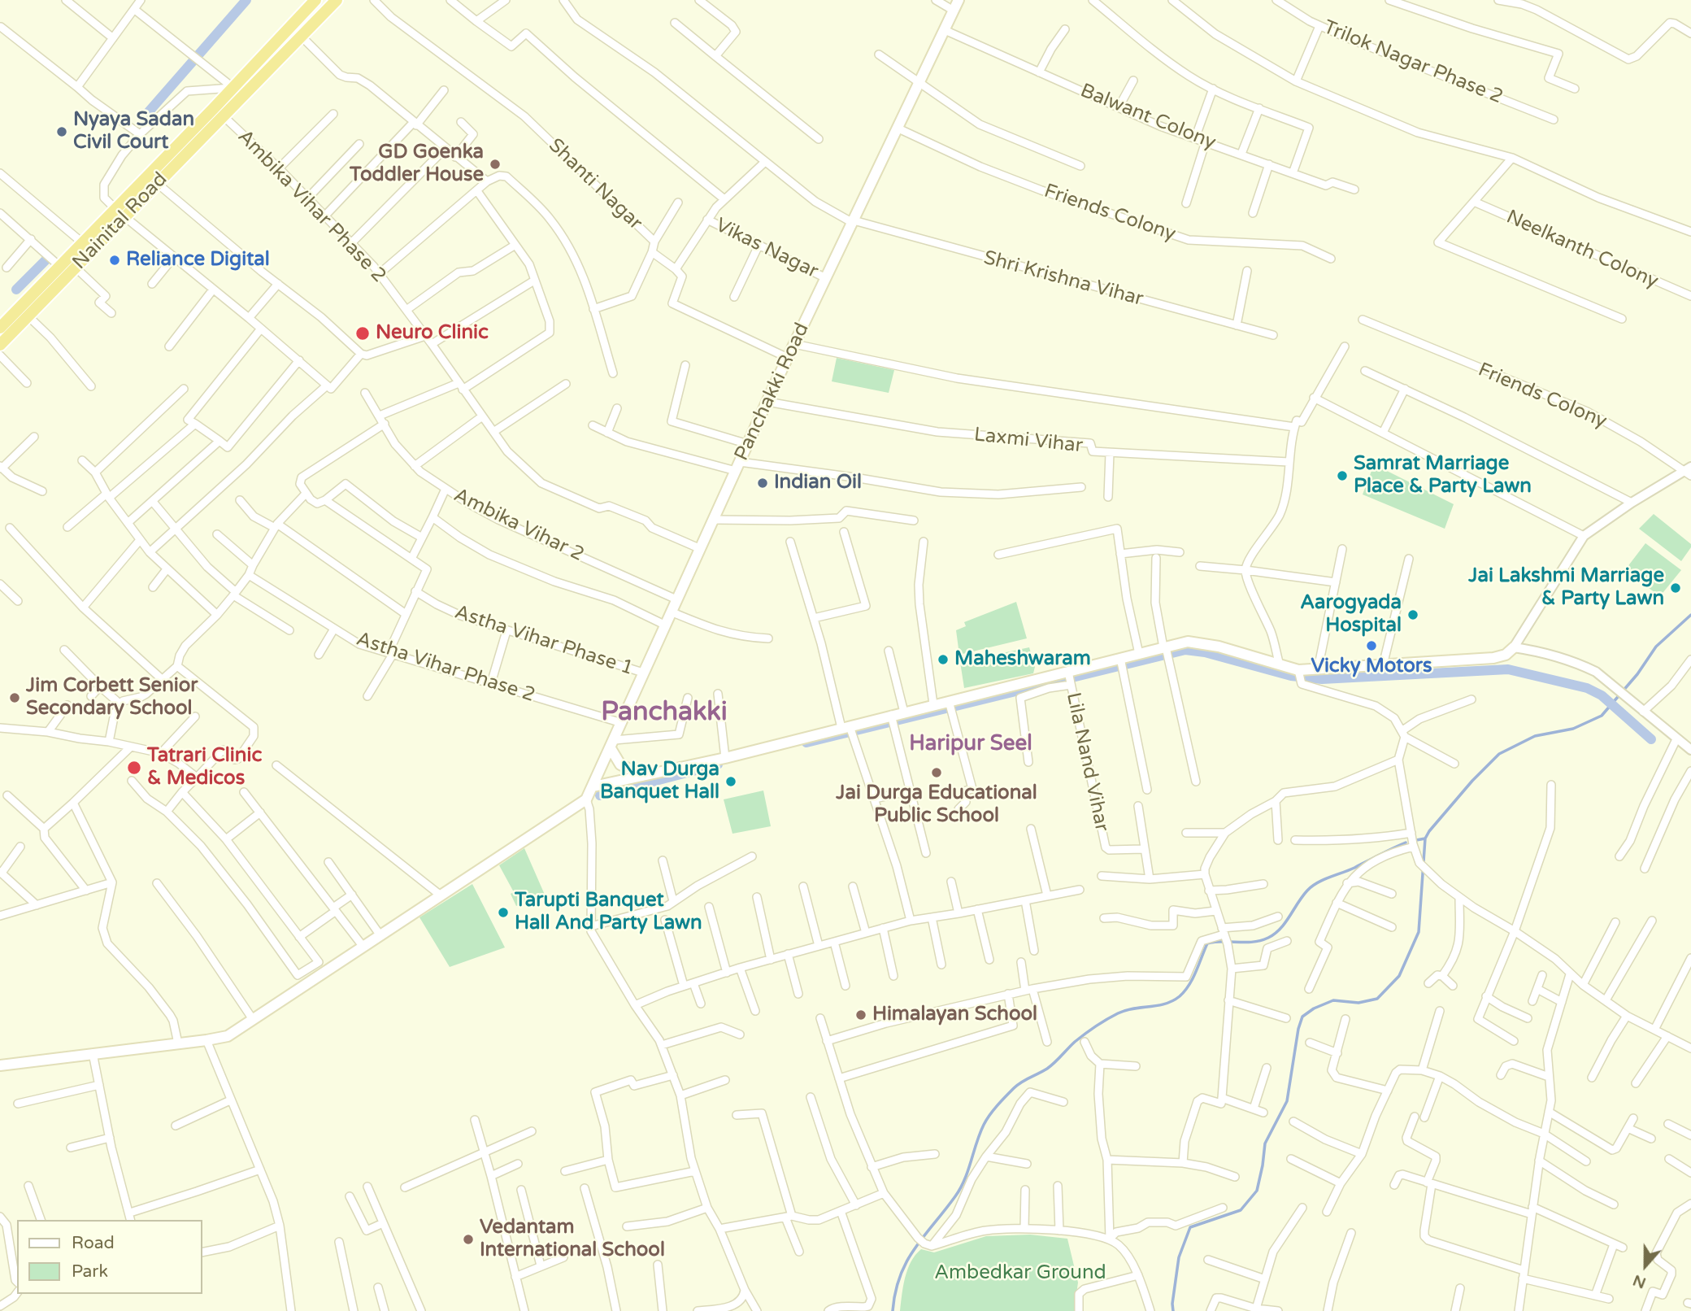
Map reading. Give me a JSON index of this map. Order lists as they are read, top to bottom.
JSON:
{
  "streets": {
    "highway": ["Nainital Road"],
    "main road": ["Panchakki Road"],
    "street": [
      "Trilok Nagar Phase 2",
      "Balwant Colony",
      "Shanti Nagar",
      "Ambika Vihar Phase 2",
      "Friends Colony",
      "Vikas Nagar",
      "Neelkanth Colony",
      "Shri Krishna Vihar",
      "Laxmi Vihar",
      "Ambika Vihar 2",
      "Astha Vihar Phase 1",
      "Astha Vihar Phase 2",
      "Lila Nand Vihar"
    ]
  },
  "crossings": [
    ["Balwant Colony", "Panchakki Road"],
    ["Ambika Vihar Phase 2", "Nainital Road"],
    ["Ambika Vihar Phase 2", "Panchakki Road"],
    ["Friends Colony", "Panchakki Road"],
    ["Vikas Nagar", "Panchakki Road"],
    ["Shri Krishna Vihar", "Panchakki Road"],
    ["Panchakki Road", "Laxmi Vihar"],
    ["Panchakki Road", "Ambika Vihar 2"],
    ["Panchakki Road", "Astha Vihar Phase 1"],
    ["Panchakki Road", "Astha Vihar Phase 2"]
  ],
  "districts": ["Panchakki", "Haripur Seel"],
  "parks": ["Ambedkar Ground"],
  "places": [
    "Nyaya Sadan Civil Court",
    "GD Goenka Toddler House",
    "Reliance Digital",
    "Neuro Clinic",
    "Samrat Marriage Place & Party Lawn",
    "Indian Oil",
    "Jai Lakshmi Marriage & Party Lawn",
    "Aarogyada Hospital",
    "Vicky Motors",
    "Maheshwaram",
    "Jim Corbett Senior Secondary School",
    "Tatrari Clinic & Medicos",
    "Jai Durga Educational Public School",
    "Nav Durga Banquet Hall",
    "Tarupti Banquet Hall And Party Lawn",
    "Himalayan School",
    "Vedantam International School"
  ],
  "legend": ["Road", "Park"],
  "north": "bottom"
}
